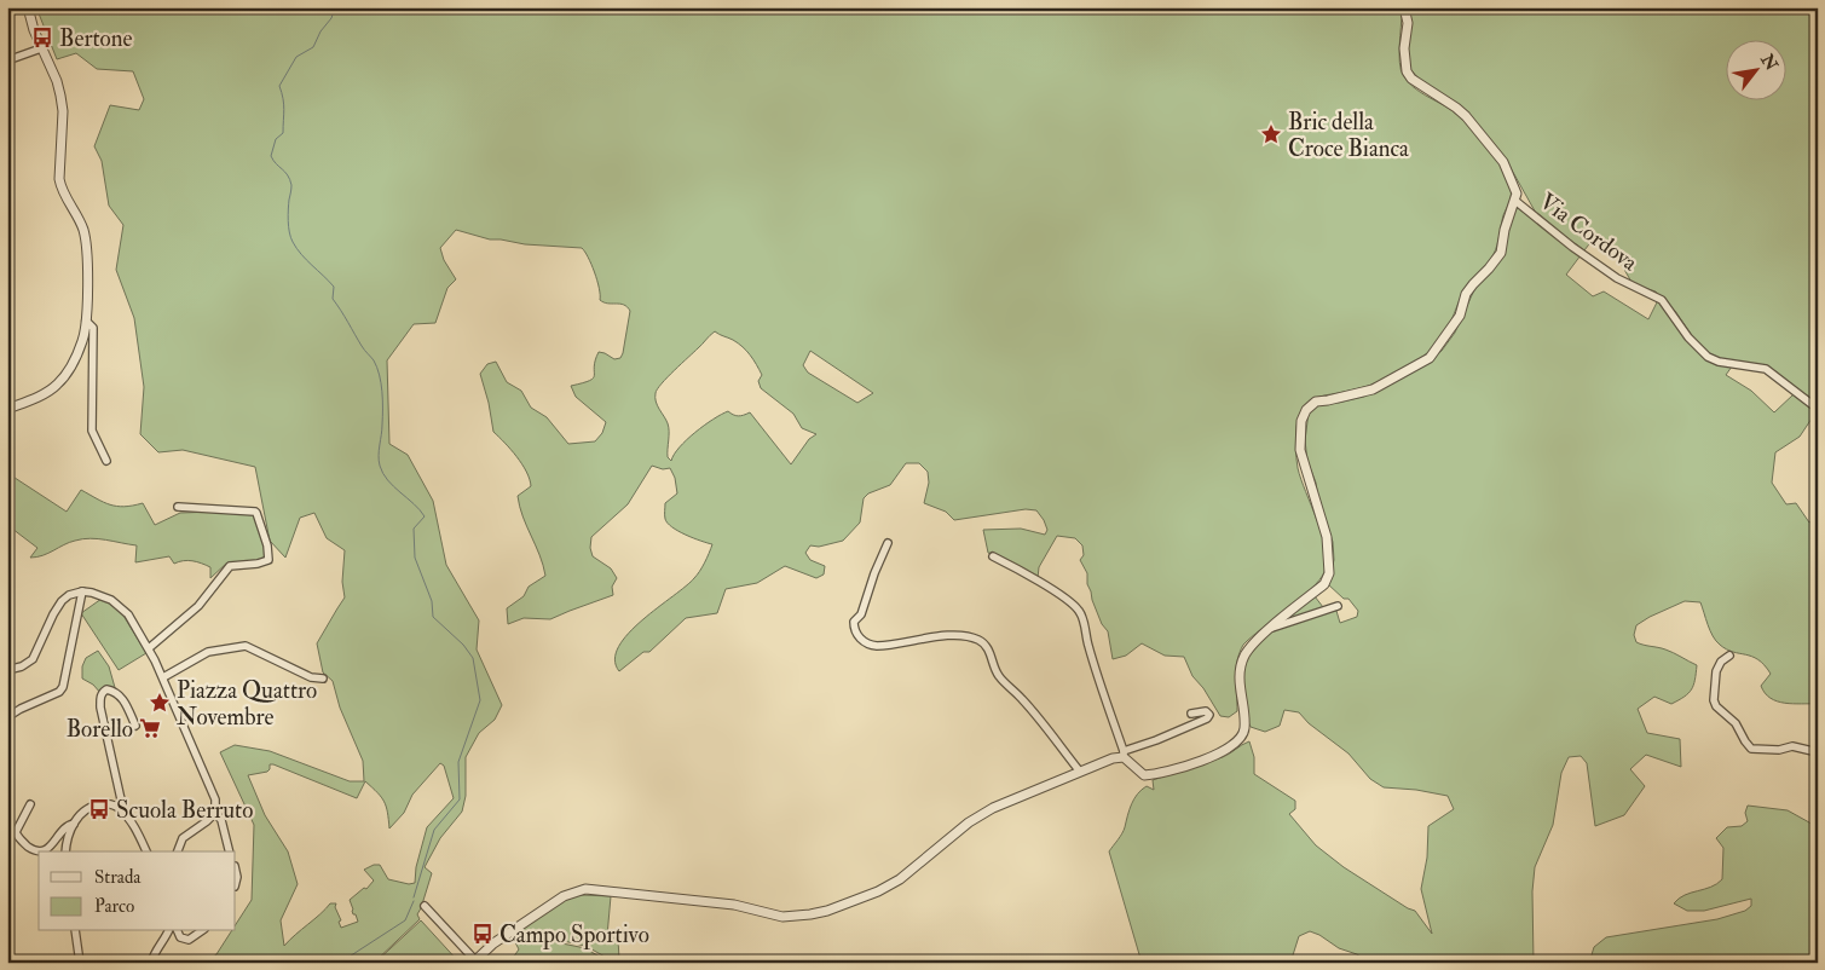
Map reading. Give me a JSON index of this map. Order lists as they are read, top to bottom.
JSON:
{
  "streets": {
    "street": ["Via Cordova"]
  },
  "places": {
    "bus stop": ["Bertone", "Scuola Berruto", "Campo Sportivo"],
    "place": ["Bric della Croce Bianca", "Piazza Quattro Novembre"],
    "supermarket": ["Borello"]
  },
  "legend": ["Strada", "Parco"],
  "north": "top right"
}
